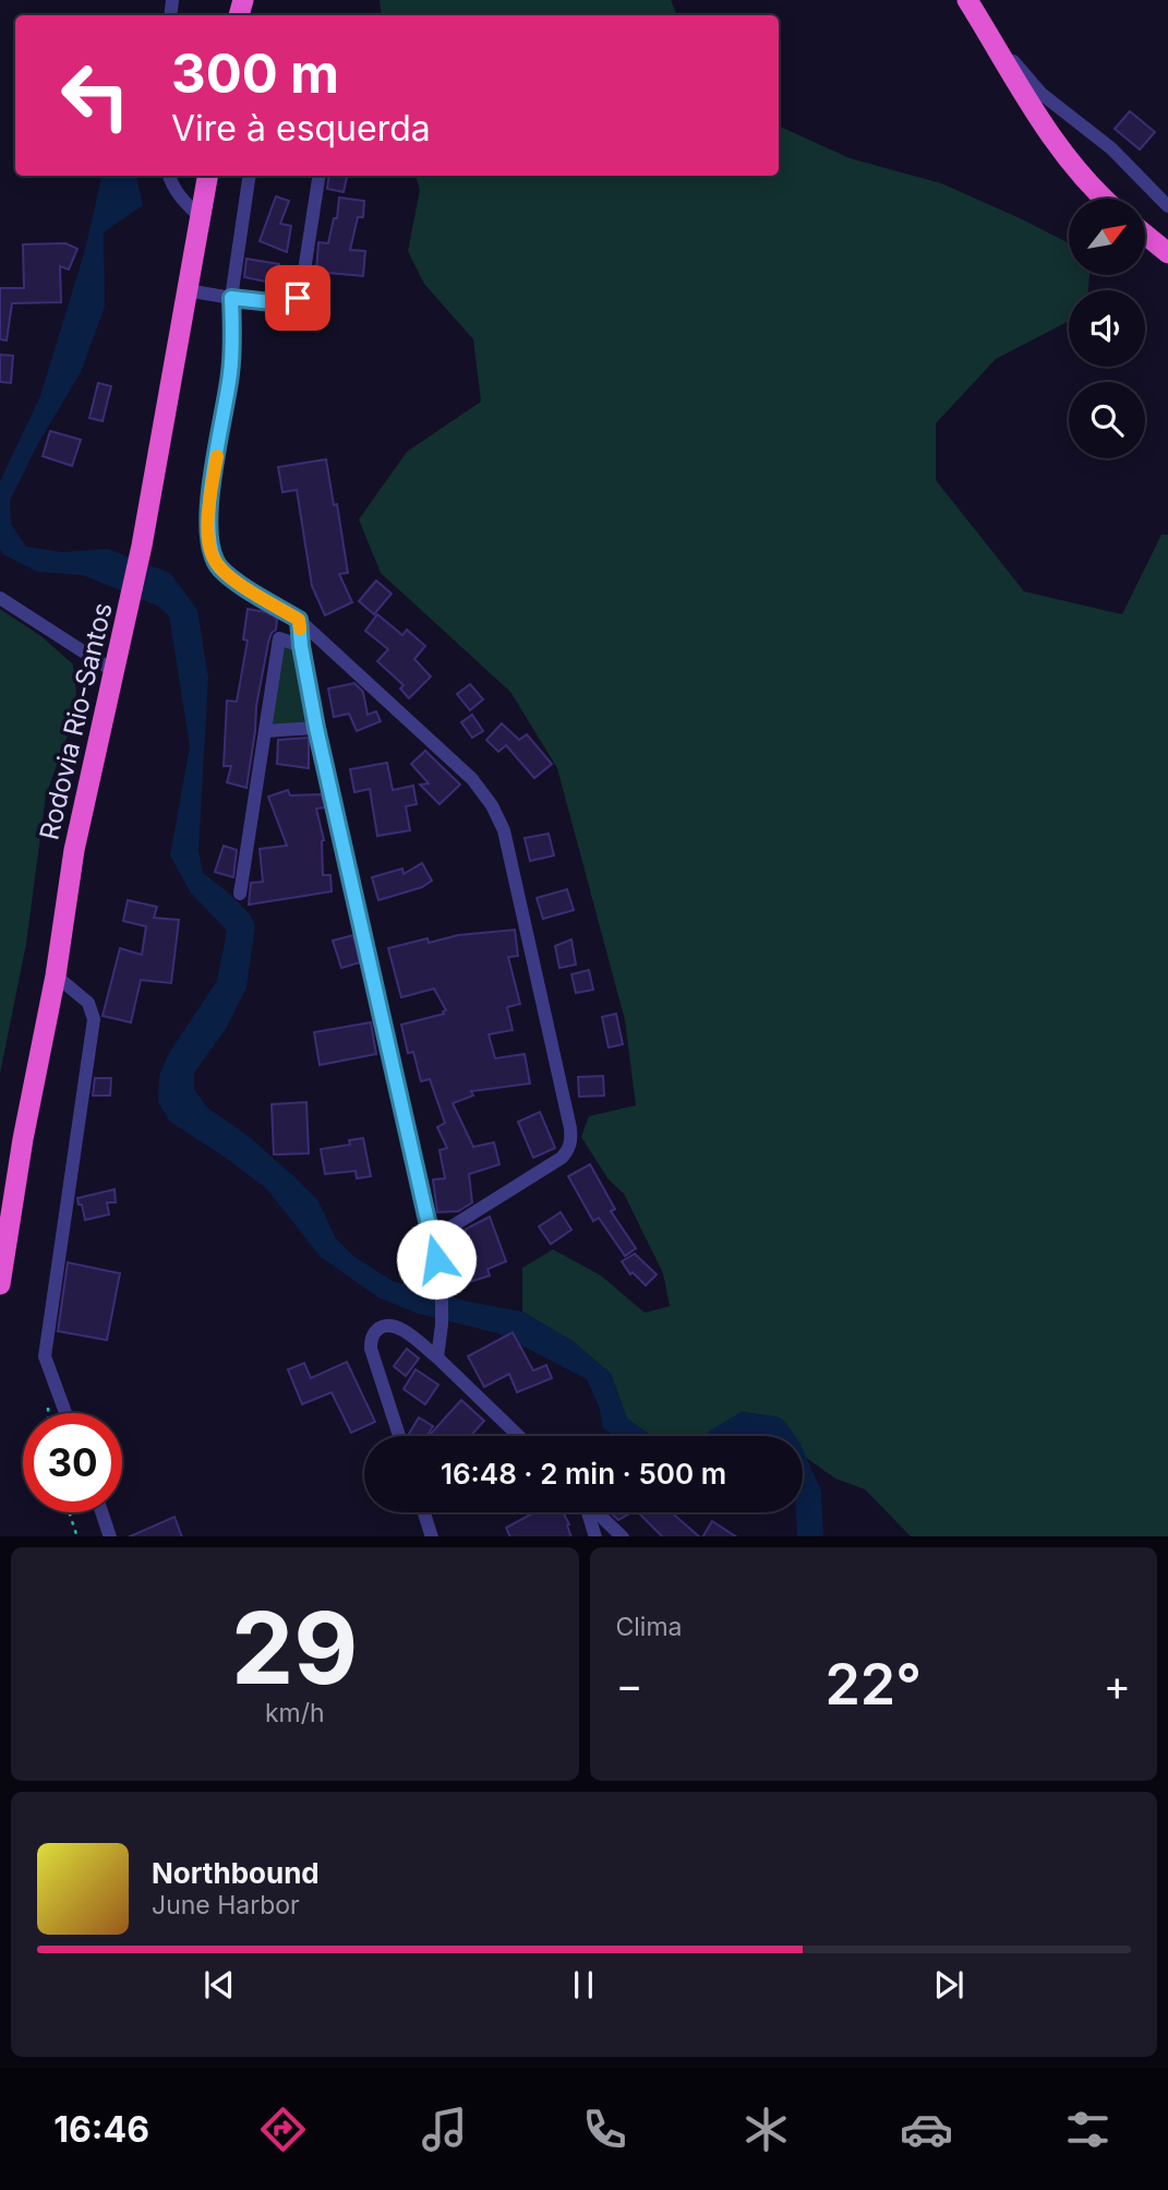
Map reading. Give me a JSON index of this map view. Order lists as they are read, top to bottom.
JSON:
{
  "streets": {
    "highway": ["Rodovia Rio-Santos"]
  },
  "north": "top right",
  "page": {
    "turn": ["300 m", "Vire à esquerda"],
    "limit": "30",
    "trip": "16:48 · 2 min · 500 m",
    "tile": [
      ["29", "km/h"],
      "Clima"
    ],
    "heat": ["−", "22°", "+"],
    "song": ["Northbound", "June Harbor"],
    "tabs": "16:46"
  }
}
